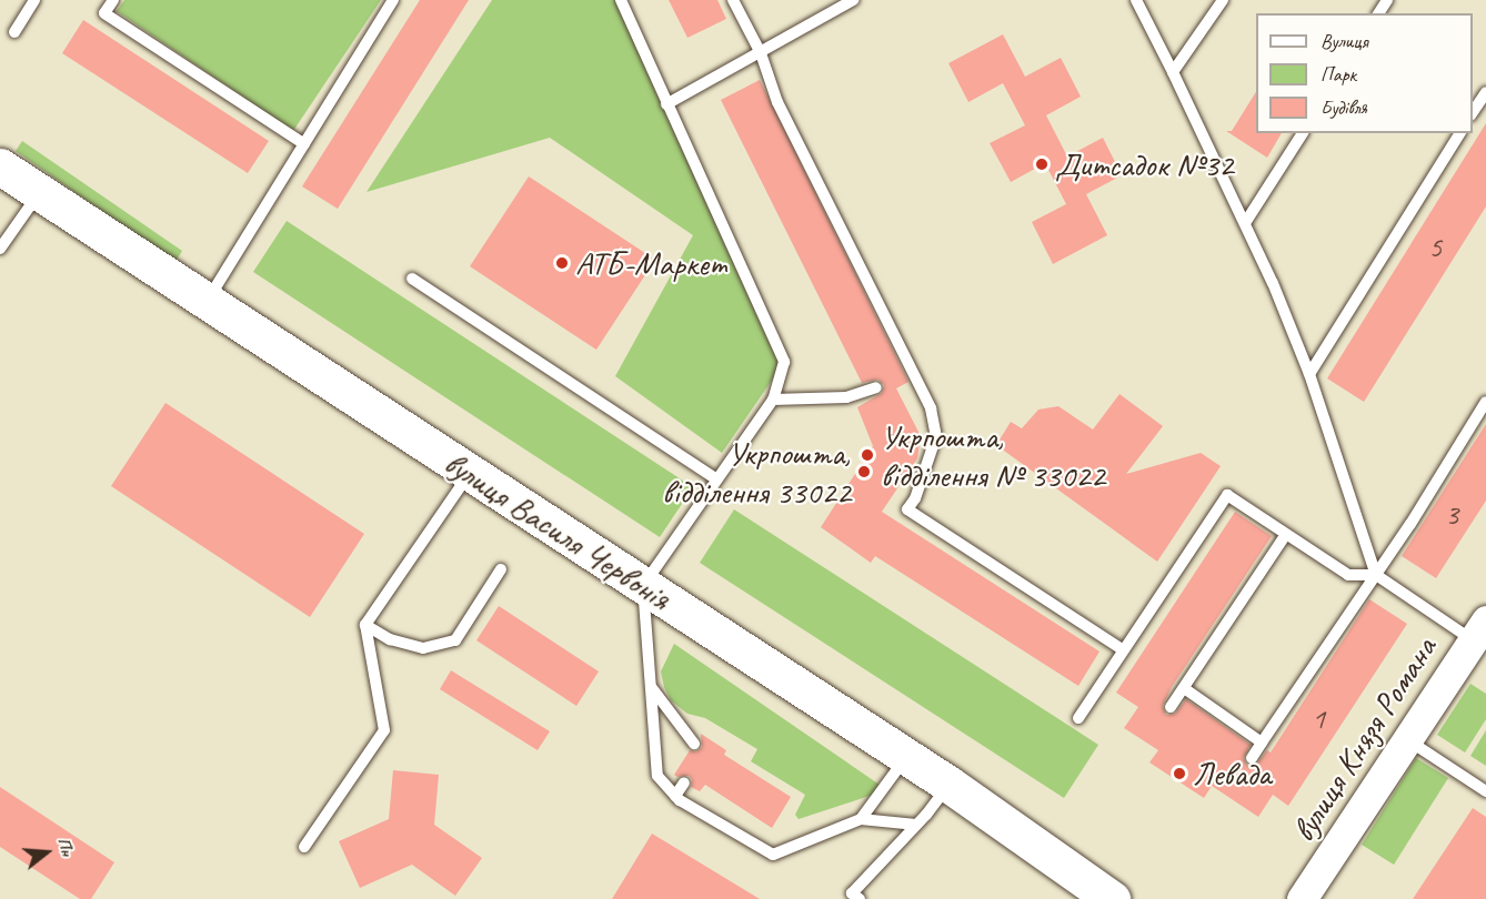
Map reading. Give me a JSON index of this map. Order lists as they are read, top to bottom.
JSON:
{
  "streets": {
    "main road": ["вулиця Василя Червонія"],
    "street": ["вулиця Князя Романа"]
  },
  "places": [
    "Дитсадок №32",
    "АТБ-Маркет",
    "Укрпошта, відділення № 33022",
    "Укрпошта, відділення 33022",
    "Левада"
  ],
  "house_numbers": ["5", "3", "1"],
  "legend": ["Вулиця", "Парк", "Будівля"],
  "north": "right"
}
